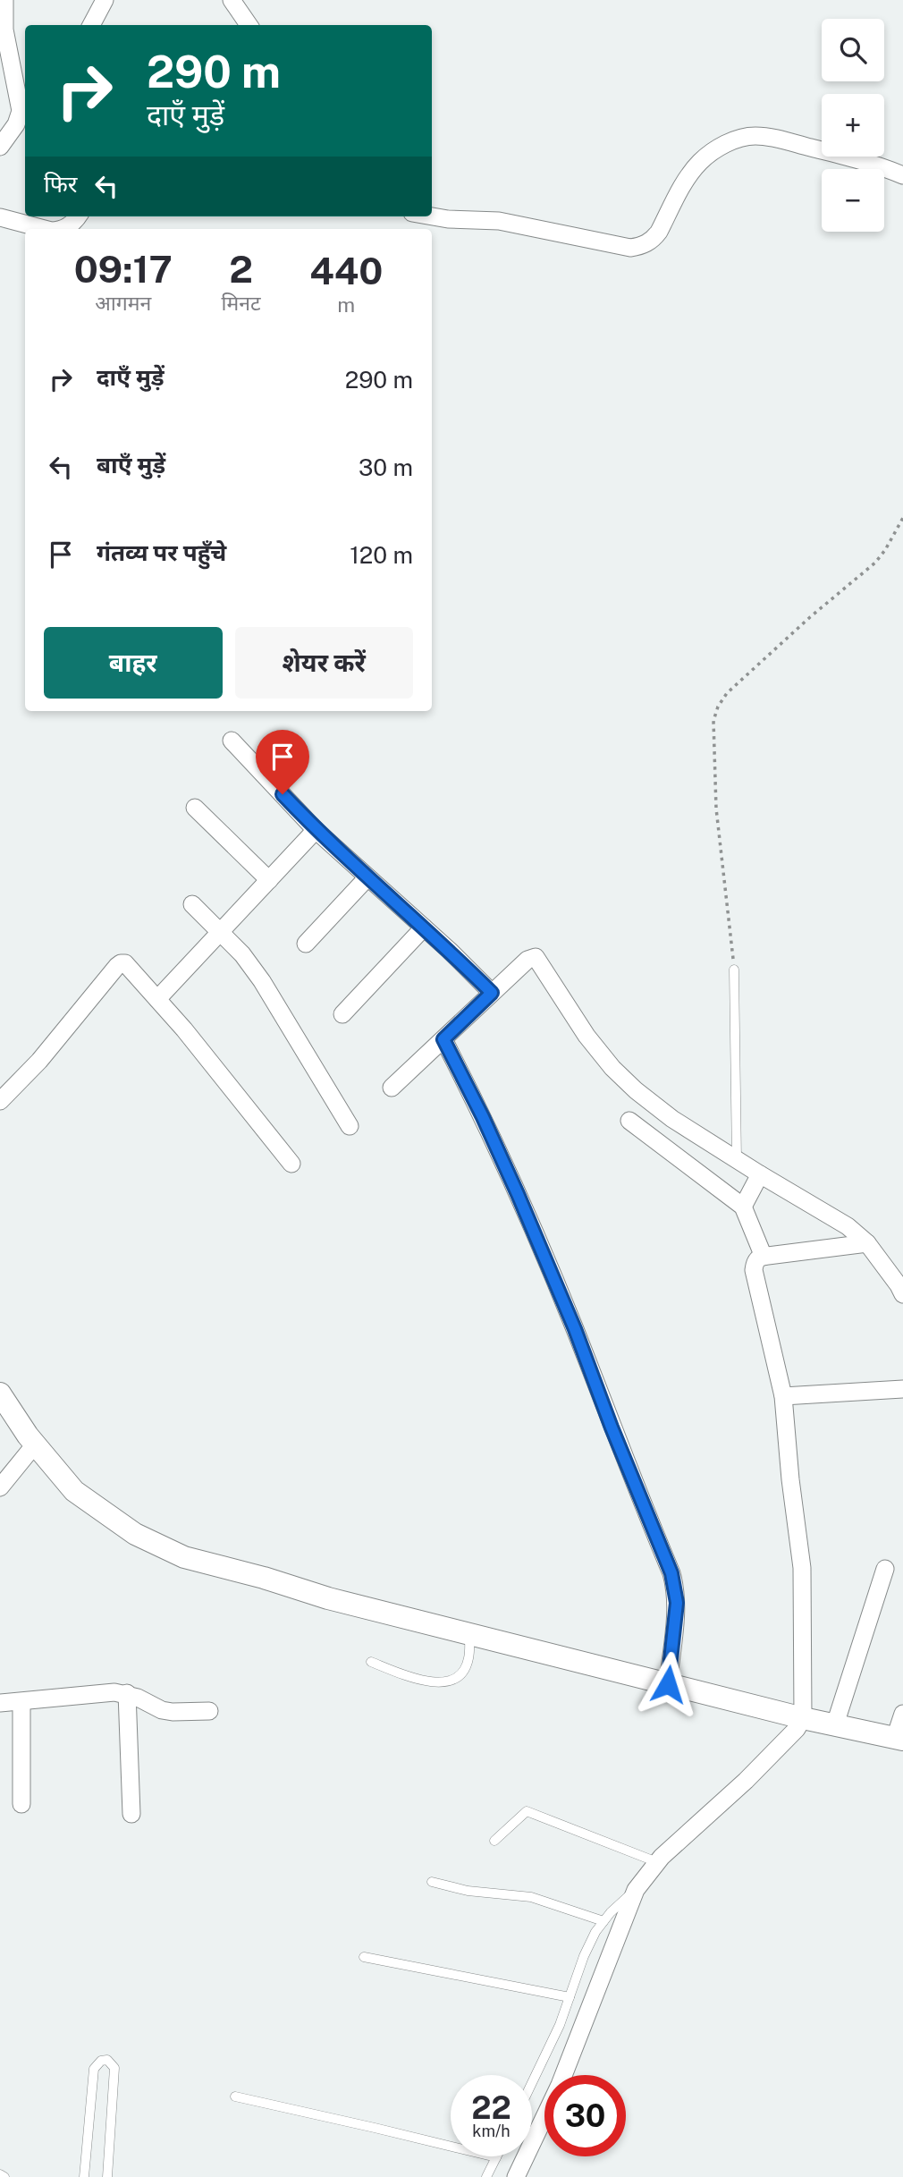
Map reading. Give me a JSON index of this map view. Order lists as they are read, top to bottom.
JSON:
{
  "page": {
    "map_buttons": ["+", "−"],
    "turn": ["290 m", "दाएँ मुड़ें"],
    "then": "फिर",
    "eta": [
      "09:17",
      "आगमन",
      "2",
      "मिनट",
      "440",
      "m"
    ],
    "list": [
      {
        "name": "दाएँ मुड़ें",
        "value": "290 m"
      },
      {
        "name": "बाएँ मुड़ें",
        "value": "30 m"
      },
      {
        "name": "गंतव्य पर पहुँचे",
        "value": "120 m"
      }
    ],
    "buttons": ["बाहर", "शेयर करें"],
    "speed": "22 km/h",
    "limit": "30"
  }
}
